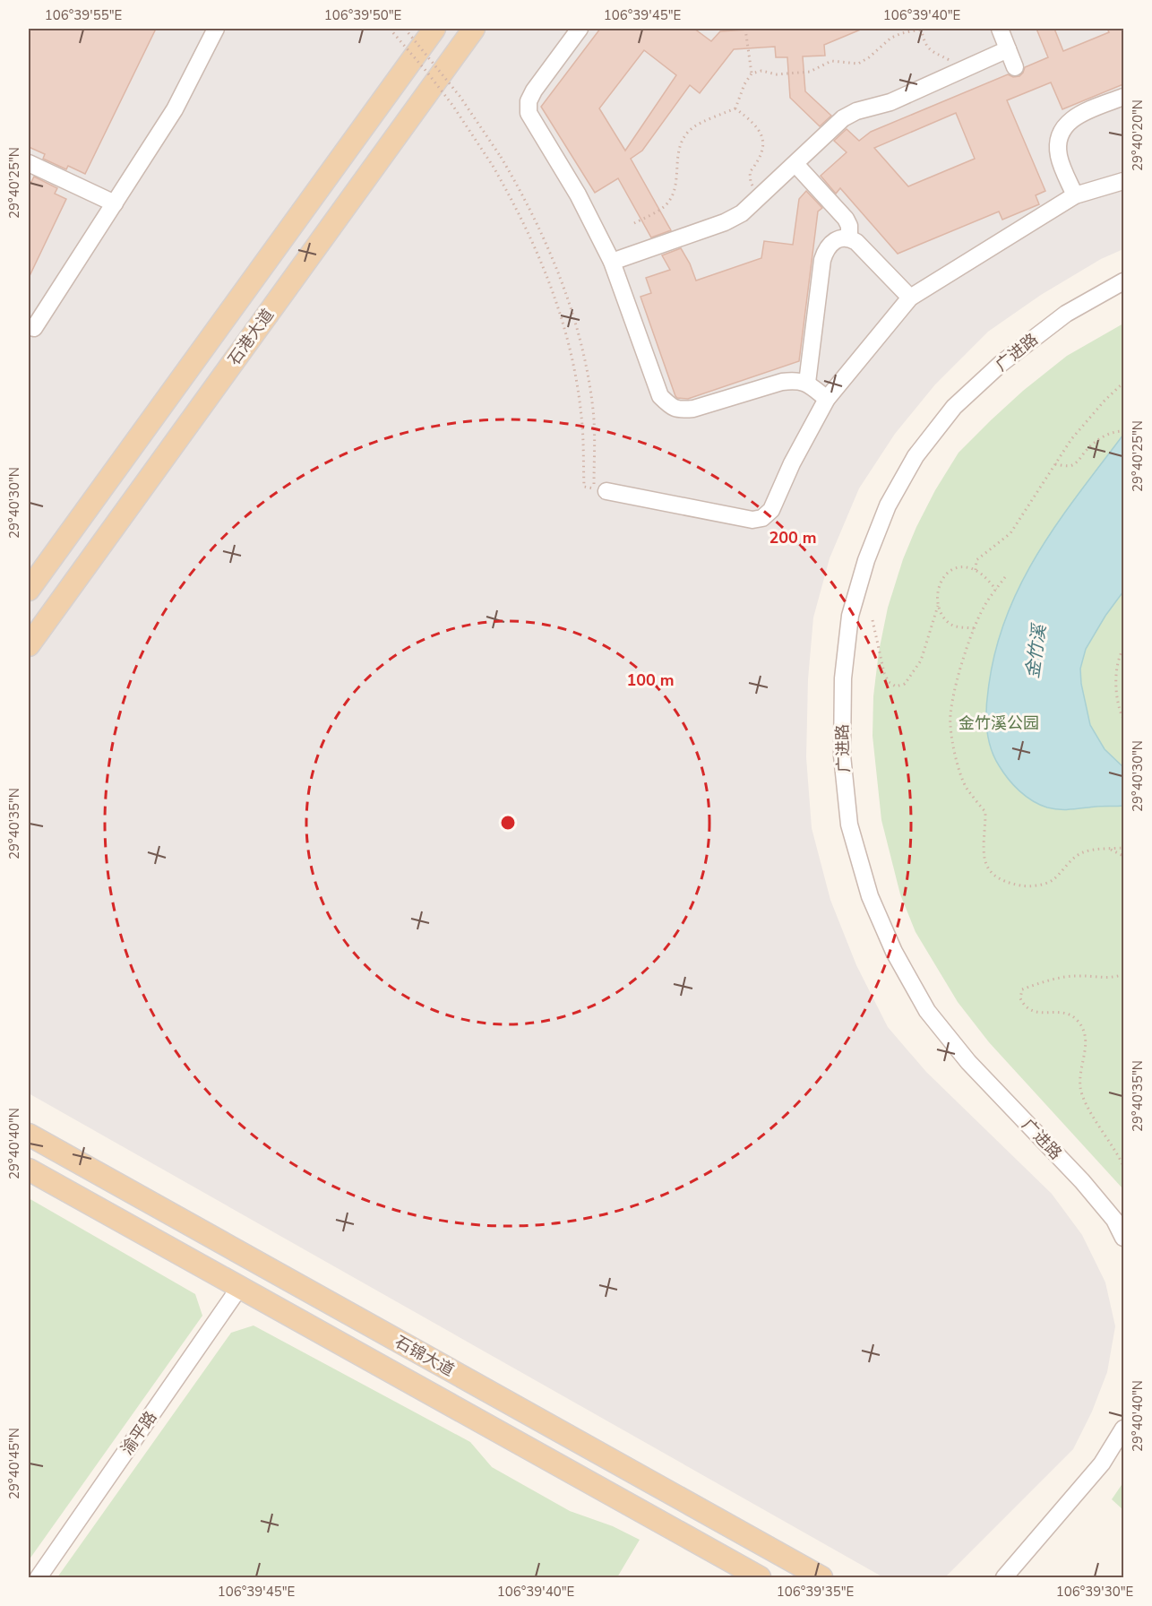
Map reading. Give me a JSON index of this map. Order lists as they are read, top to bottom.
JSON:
{
  "streets": {
    "main road": ["石港大道", "石锦大道"],
    "street": ["广进路", "渝平路"]
  },
  "crossings": [
    ["石锦大道", "渝平路"]
  ],
  "water": ["金竹溪"],
  "parks": ["金竹溪公园"],
  "coordinates": [
    "106°39'55\"E",
    "106°39'50\"E",
    "106°39'45\"E",
    "106°39'40\"E",
    "29°40'20\"N",
    "29°40'25\"N",
    "29°40'30\"N",
    "29°40'35\"N",
    "29°40'40\"N",
    "29°40'45\"N",
    "106°39'35\"E",
    "106°39'30\"E"
  ],
  "rings": ["200 m", "100 m"]
}
